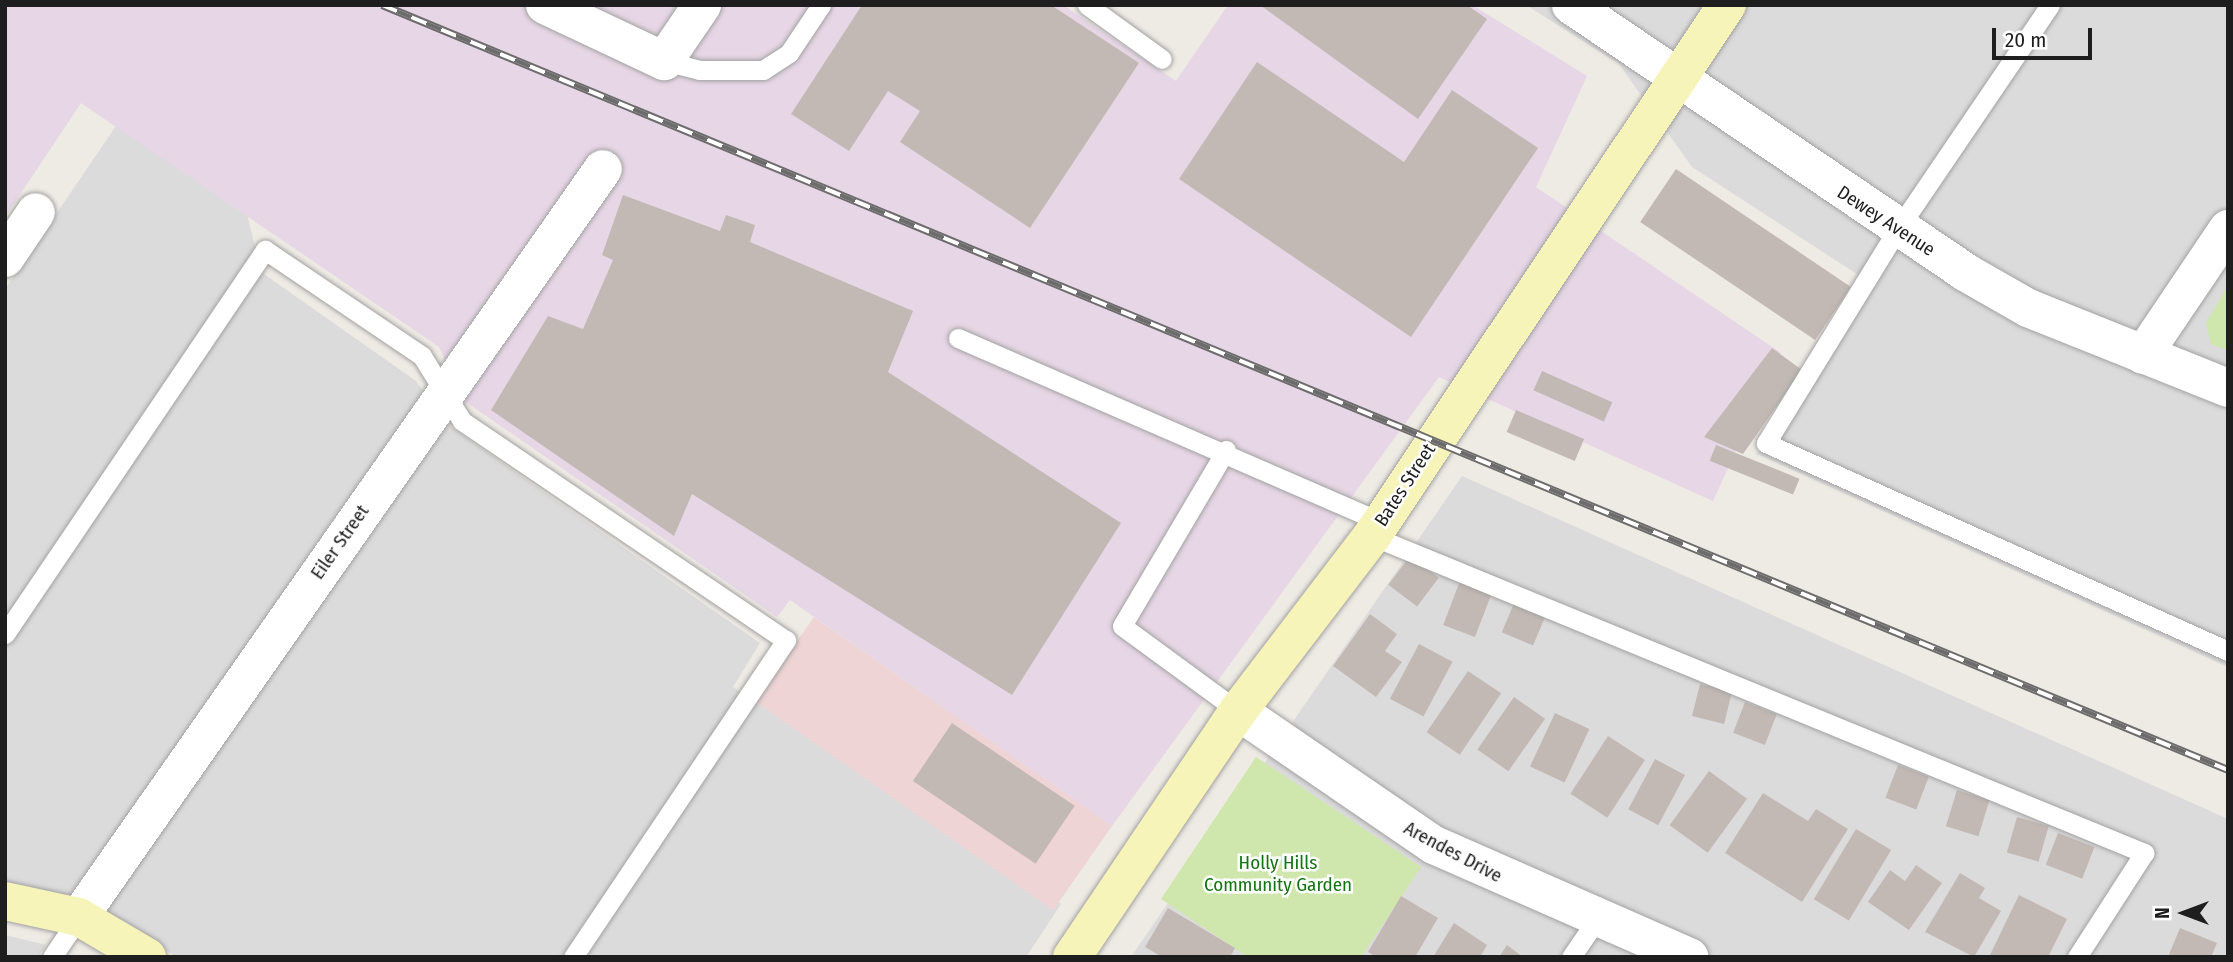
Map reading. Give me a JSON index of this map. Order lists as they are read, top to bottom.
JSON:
{
  "streets": {
    "main road": ["Bates Street"],
    "street": ["Dewey Avenue", "Eiler Street", "Arendes Drive"]
  },
  "crossings": [
    ["Dewey Avenue", "Bates Street"],
    ["Bates Street", "Arendes Drive"]
  ],
  "parks": ["Holly Hills Community Garden"],
  "scale_bar": "20 m",
  "north": "left"
}
